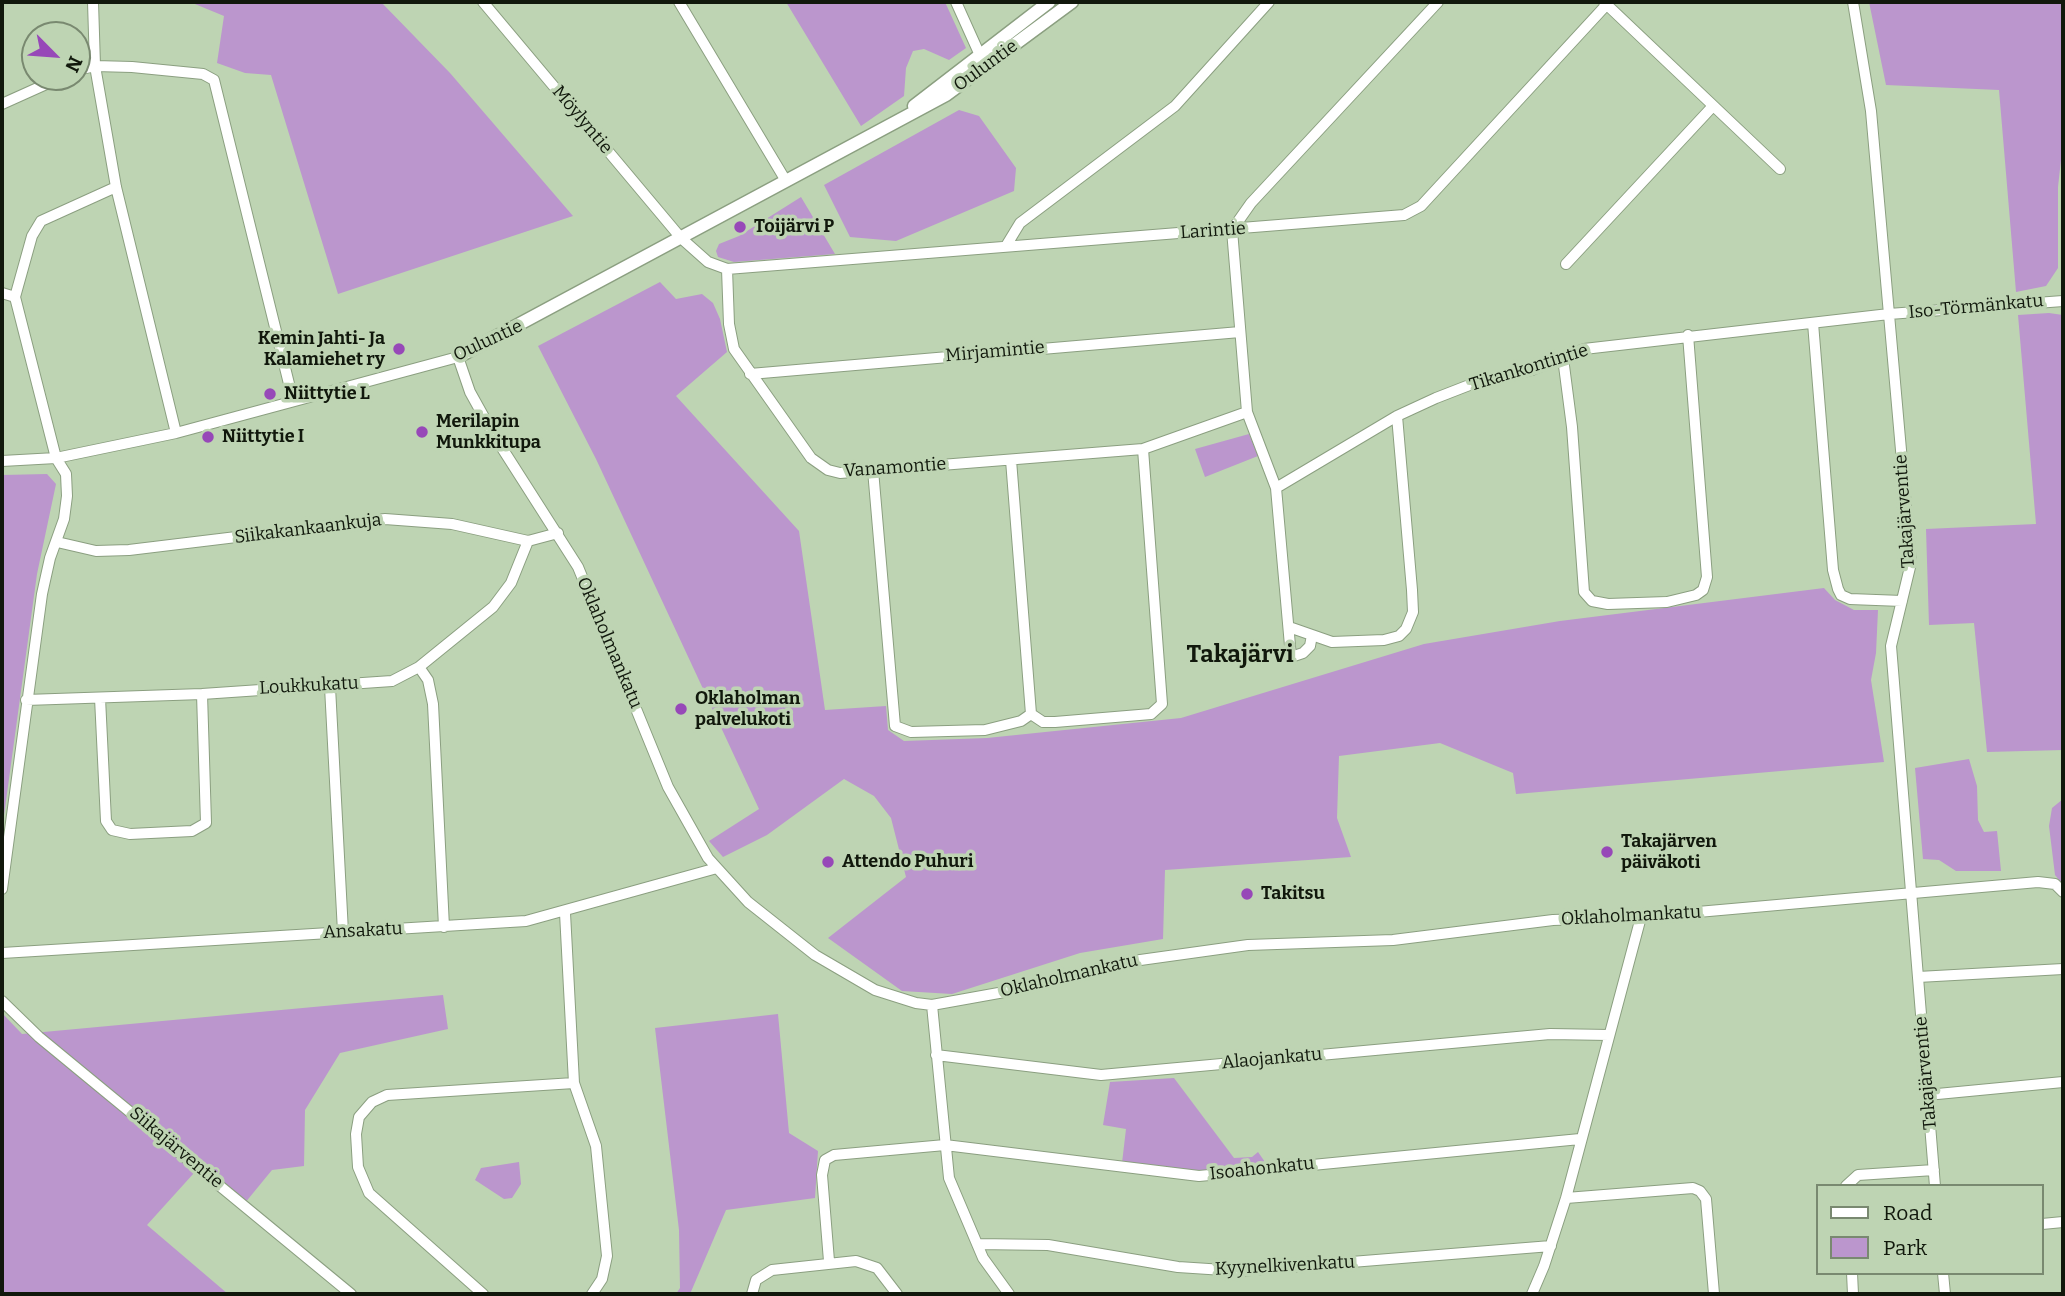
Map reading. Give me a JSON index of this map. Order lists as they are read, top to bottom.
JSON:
{
  "streets": {
    "main road": ["Ouluntie"],
    "street": [
      "Möylyntie",
      "Larintie",
      "Iso-Törmänkatu",
      "Mirjamintie",
      "Tikankontintie",
      "Vanamontie",
      "Takajärventie",
      "Siikakankaankuja",
      "Oklaholmankatu",
      "Loukkukatu",
      "Ansakatu",
      "Alaojankatu",
      "Siikajärventie",
      "Isoahonkatu",
      "Kyynelkivenkatu"
    ]
  },
  "crossings": [
    ["Ouluntie", "Möylyntie"],
    ["Ouluntie", "Oklaholmankatu"],
    ["Larintie", "Vanamontie"],
    ["Iso-Törmänkatu", "Tikankontintie"],
    ["Iso-Törmänkatu", "Takajärventie"],
    ["Mirjamintie", "Vanamontie"],
    ["Tikankontintie", "Takajärventie"],
    ["Takajärventie", "Oklaholmankatu"],
    ["Siikakankaankuja", "Oklaholmankatu"],
    ["Siikakankaankuja", "Loukkukatu"],
    ["Oklaholmankatu", "Ansakatu"]
  ],
  "districts": ["Takajärvi"],
  "places": [
    "Toijärvi P",
    "Kemin Jahti- Ja Kalamiehet ry",
    "Niittytie L",
    "Merilapin Munkkitupa",
    "Niittytie I",
    "Oklaholman palvelukoti",
    "Takajärven päiväkoti",
    "Attendo Puhuri",
    "Takitsu"
  ],
  "legend": ["Road", "Park"],
  "north": "bottom right"
}
